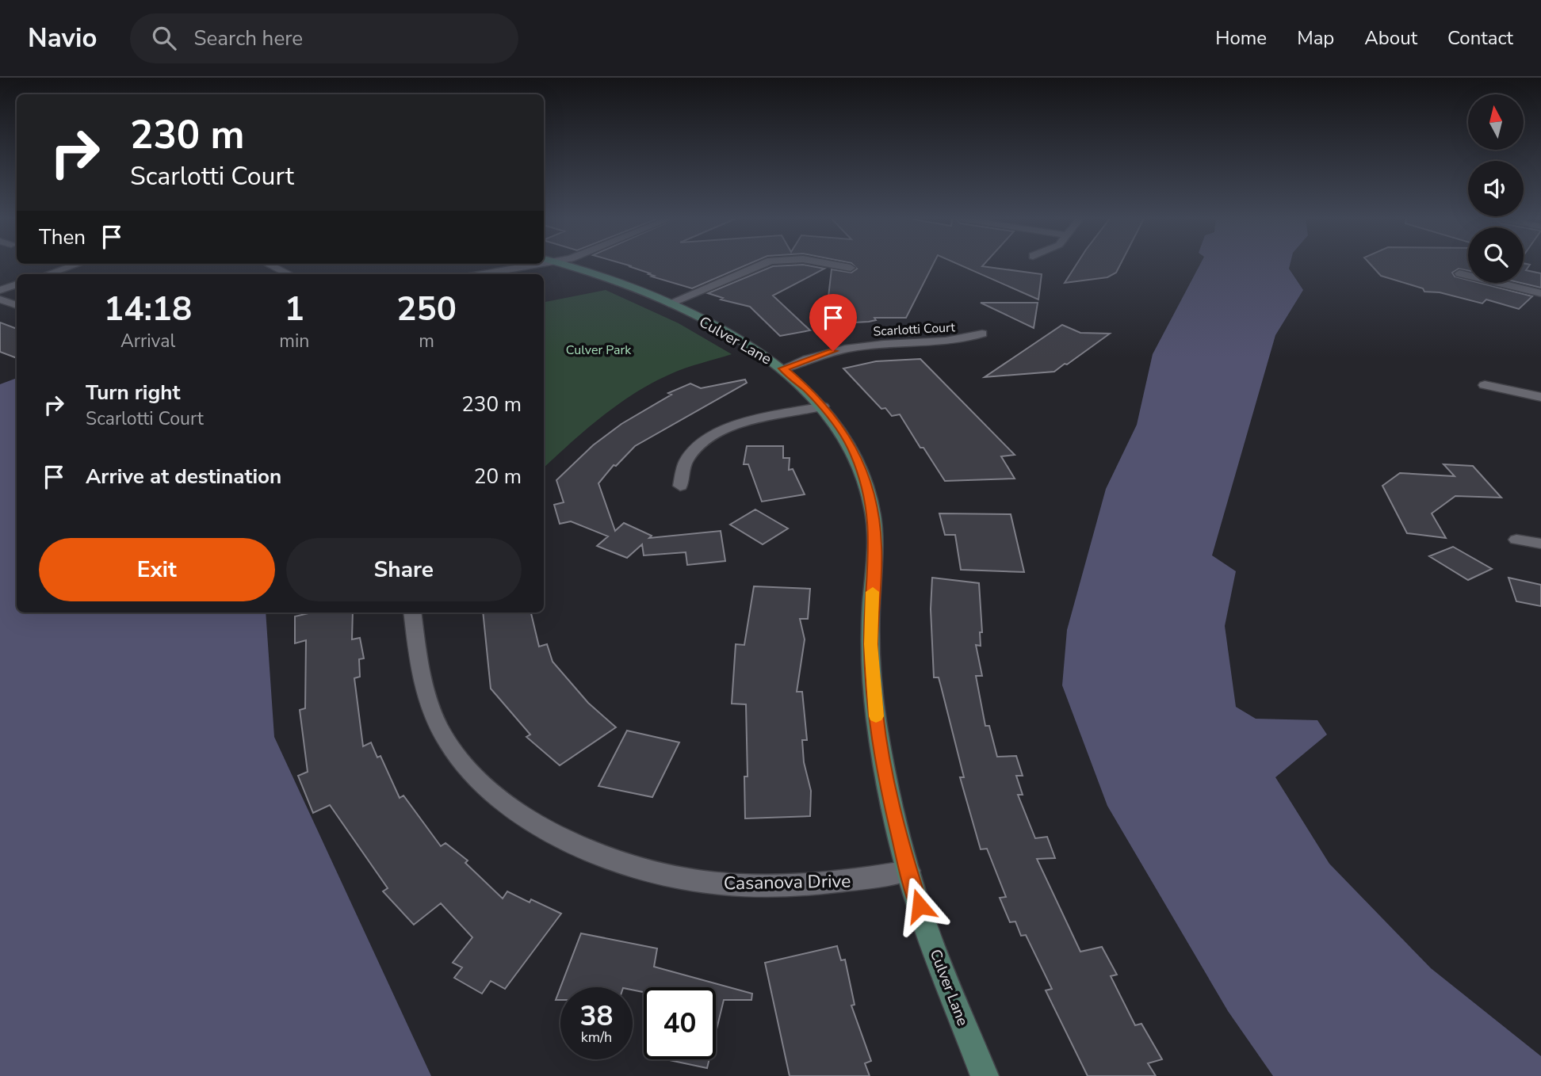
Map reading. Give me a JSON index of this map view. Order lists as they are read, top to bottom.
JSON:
{
  "streets": {
    "street": ["Scarlotti Court", "Culver Lane", "Casanova Drive"]
  },
  "crossings": [
    ["Scarlotti Court", "Culver Lane"],
    ["Culver Lane", "Casanova Drive"]
  ],
  "parks": ["Culver Park"],
  "north": "top",
  "page": {
    "header": "Navio",
    "search": "Search here",
    "nav": [
      "Home",
      "Map",
      "About",
      "Contact"
    ],
    "turn": ["230 m", "Scarlotti Court"],
    "then": "Then",
    "eta": [
      "14:18",
      "Arrival",
      "1",
      "min",
      "250",
      "m"
    ],
    "list": [
      {
        "name": "Turn right",
        "note": "Scarlotti Court",
        "value": "230 m"
      },
      {
        "name": "Arrive at destination",
        "value": "20 m"
      }
    ],
    "buttons": ["Exit", "Share"],
    "speed": "38 km/h",
    "limit": "40"
  }
}
